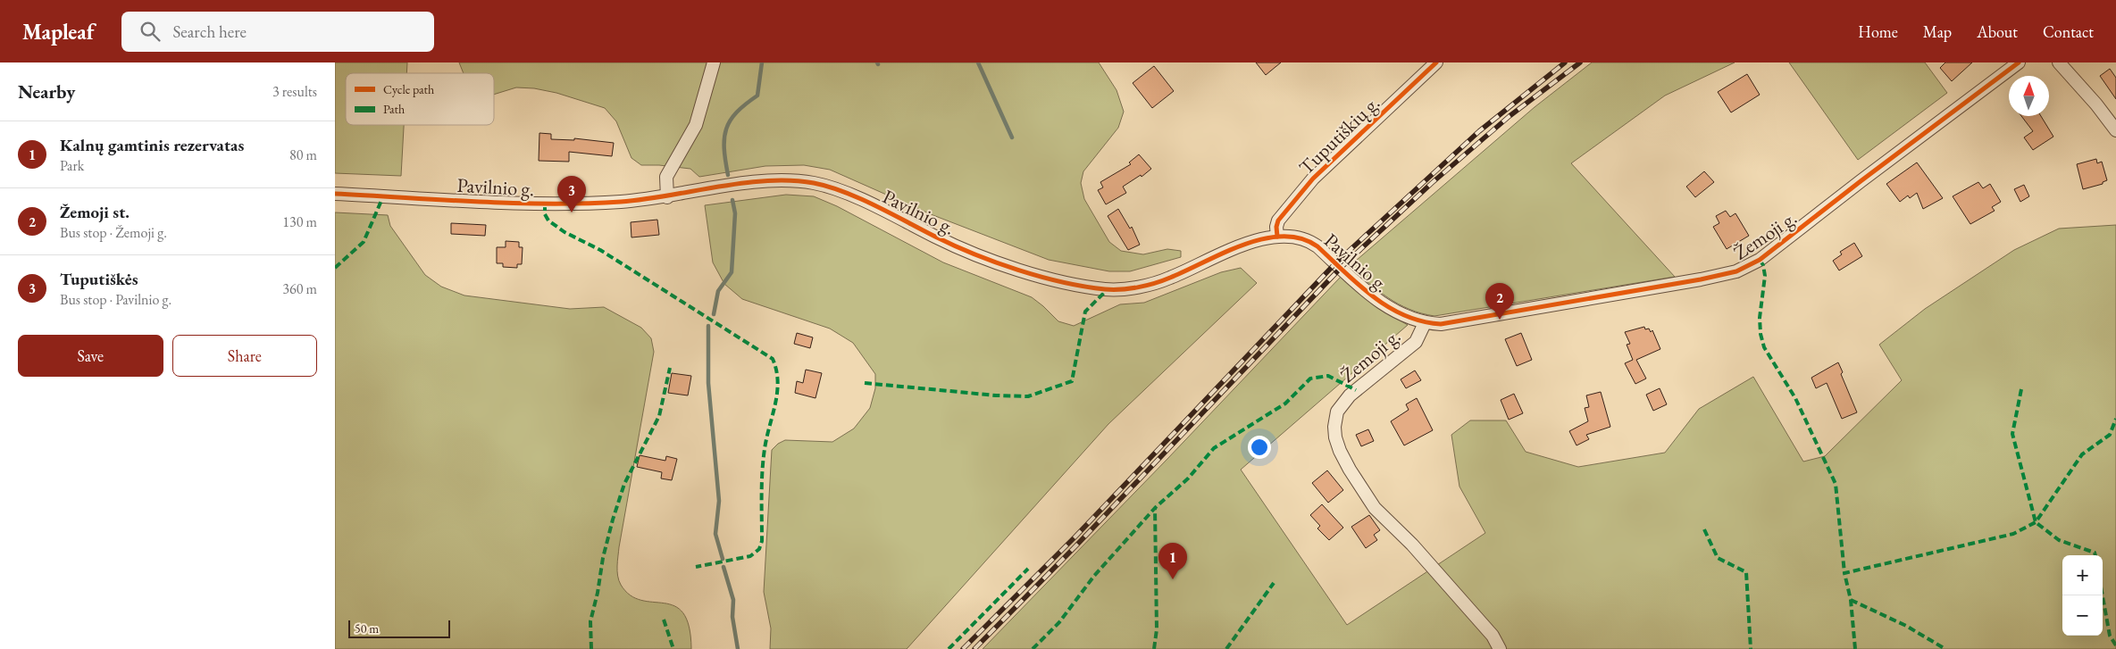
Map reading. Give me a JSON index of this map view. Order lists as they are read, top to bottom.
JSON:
{
  "streets": {
    "street": ["Tuputiškių g.", "Pavilnio g.", "Žemoji g."]
  },
  "crossings": [
    ["Tuputiškių g.", "Pavilnio g."],
    ["Pavilnio g.", "Žemoji g."]
  ],
  "legend": ["Cycle path", "Path"],
  "scale_bar": "50 m",
  "north": "top",
  "page": {
    "header": "Mapleaf",
    "search": "Search here",
    "nav": [
      "Home",
      "Map",
      "About",
      "Contact"
    ],
    "heading": ["Nearby", "3 results"],
    "list": [
      {
        "mark": "1",
        "name": "Kalnų gamtinis rezervatas",
        "note": "Park",
        "value": "80 m"
      },
      {
        "mark": "2",
        "name": "Žemoji st.",
        "note": "Bus stop · Žemoji g.",
        "value": "130 m"
      },
      {
        "mark": "3",
        "name": "Tuputiškės",
        "note": "Bus stop · Pavilnio g.",
        "value": "360 m"
      }
    ],
    "pins": ["3", "2", "1"],
    "buttons": ["Save", "Share"],
    "map_buttons": ["+", "−"],
    "scale": "50 m"
  }
}
